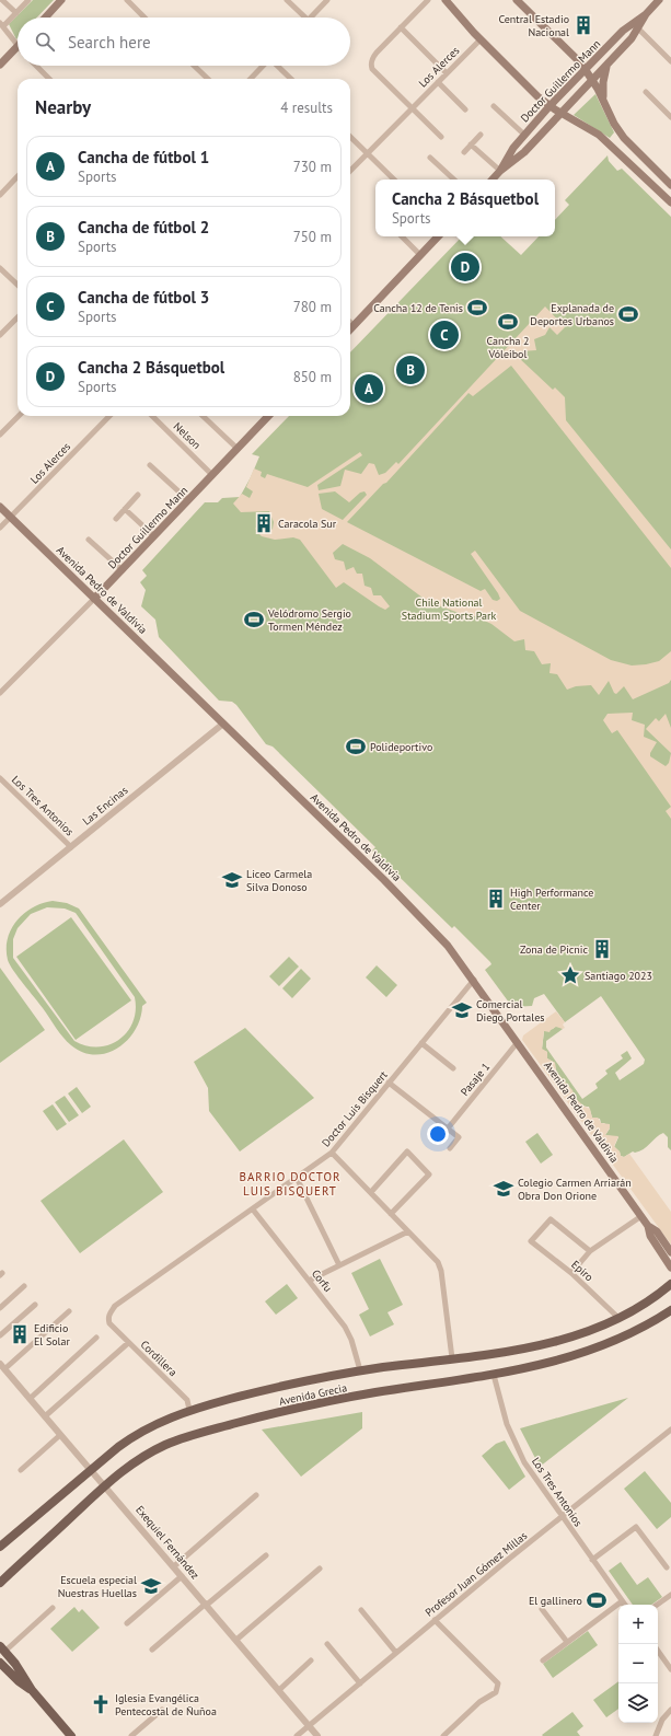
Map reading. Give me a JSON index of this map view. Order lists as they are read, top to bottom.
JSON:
{
  "streets": {
    "main road": ["Doctor Guillermo Mann", "Avenida Pedro de Valdivia", "Avenida Grecia"],
    "street": [
      "Los Alerces",
      "Nelson",
      "Los Tres Antonios",
      "Las Encinas",
      "Pasaje 1",
      "Doctor Luis Bisquert",
      "Epiro",
      "Corfu",
      "Cordillera",
      "Exequiel Fernández",
      "Profesor Juan Gómez Millas"
    ]
  },
  "crossings": [
    ["Los Alerces", "Avenida Pedro de Valdivia"],
    ["Doctor Guillermo Mann", "Nelson"],
    ["Doctor Guillermo Mann", "Avenida Pedro de Valdivia"],
    ["Avenida Pedro de Valdivia", "Las Encinas"],
    ["Avenida Pedro de Valdivia", "Pasaje 1"],
    ["Avenida Pedro de Valdivia", "Doctor Luis Bisquert"],
    ["Los Tres Antonios", "Las Encinas"],
    ["Los Tres Antonios", "Avenida Grecia"],
    ["Los Tres Antonios", "Profesor Juan Gómez Millas"],
    ["Doctor Luis Bisquert", "Corfu"],
    ["Doctor Luis Bisquert", "Cordillera"],
    ["Epiro", "Avenida Grecia"],
    ["Corfu", "Avenida Grecia"],
    ["Cordillera", "Avenida Grecia"],
    ["Avenida Grecia", "Exequiel Fernández"],
    ["Exequiel Fernández", "Profesor Juan Gómez Millas"]
  ],
  "districts": ["BARRIO DOCTOR LUIS BISQUERT"],
  "parks": ["Chile National Stadium Sports Park"],
  "places": {
    "building": [
      "Central Estadio Nacional",
      "Caracola Sur",
      "High Performance Center",
      "Zona de Picnic",
      "Edificio El Solar"
    ],
    "sports": [
      "Cancha 12 de Tenis",
      "Explanada de Deportes Urbanos",
      "Cancha 2 Vóleibol",
      "Velódromo Sergio Tormen Méndez",
      "Polideportivo",
      "El gallinero"
    ],
    "school or university": [
      "Liceo Carmela Silva Donoso",
      "Comercial Diego Portales",
      "Colegio Carmen Arriarán Obra Don Orione",
      "Escuela especial Nuestras Huellas"
    ],
    "place": ["Santiago 2023"],
    "church": ["Iglesia Evangélica Pentecostal de Ñuñoa"]
  },
  "page": {
    "search": "Search here",
    "heading": ["Nearby", "4 results"],
    "list": [
      {
        "mark": "A",
        "name": "Cancha de fútbol 1",
        "note": "Sports",
        "value": "730 m"
      },
      {
        "mark": "B",
        "name": "Cancha de fútbol 2",
        "note": "Sports",
        "value": "750 m"
      },
      {
        "mark": "C",
        "name": "Cancha de fútbol 3",
        "note": "Sports",
        "value": "780 m"
      },
      {
        "mark": "D",
        "name": "Cancha 2 Básquetbol",
        "note": "Sports",
        "value": "850 m"
      }
    ],
    "popup": ["Cancha 2 Básquetbol", "Sports"],
    "pins": [
      "D",
      "C",
      "B",
      "A"
    ],
    "map_buttons": ["+", "−"]
  }
}
